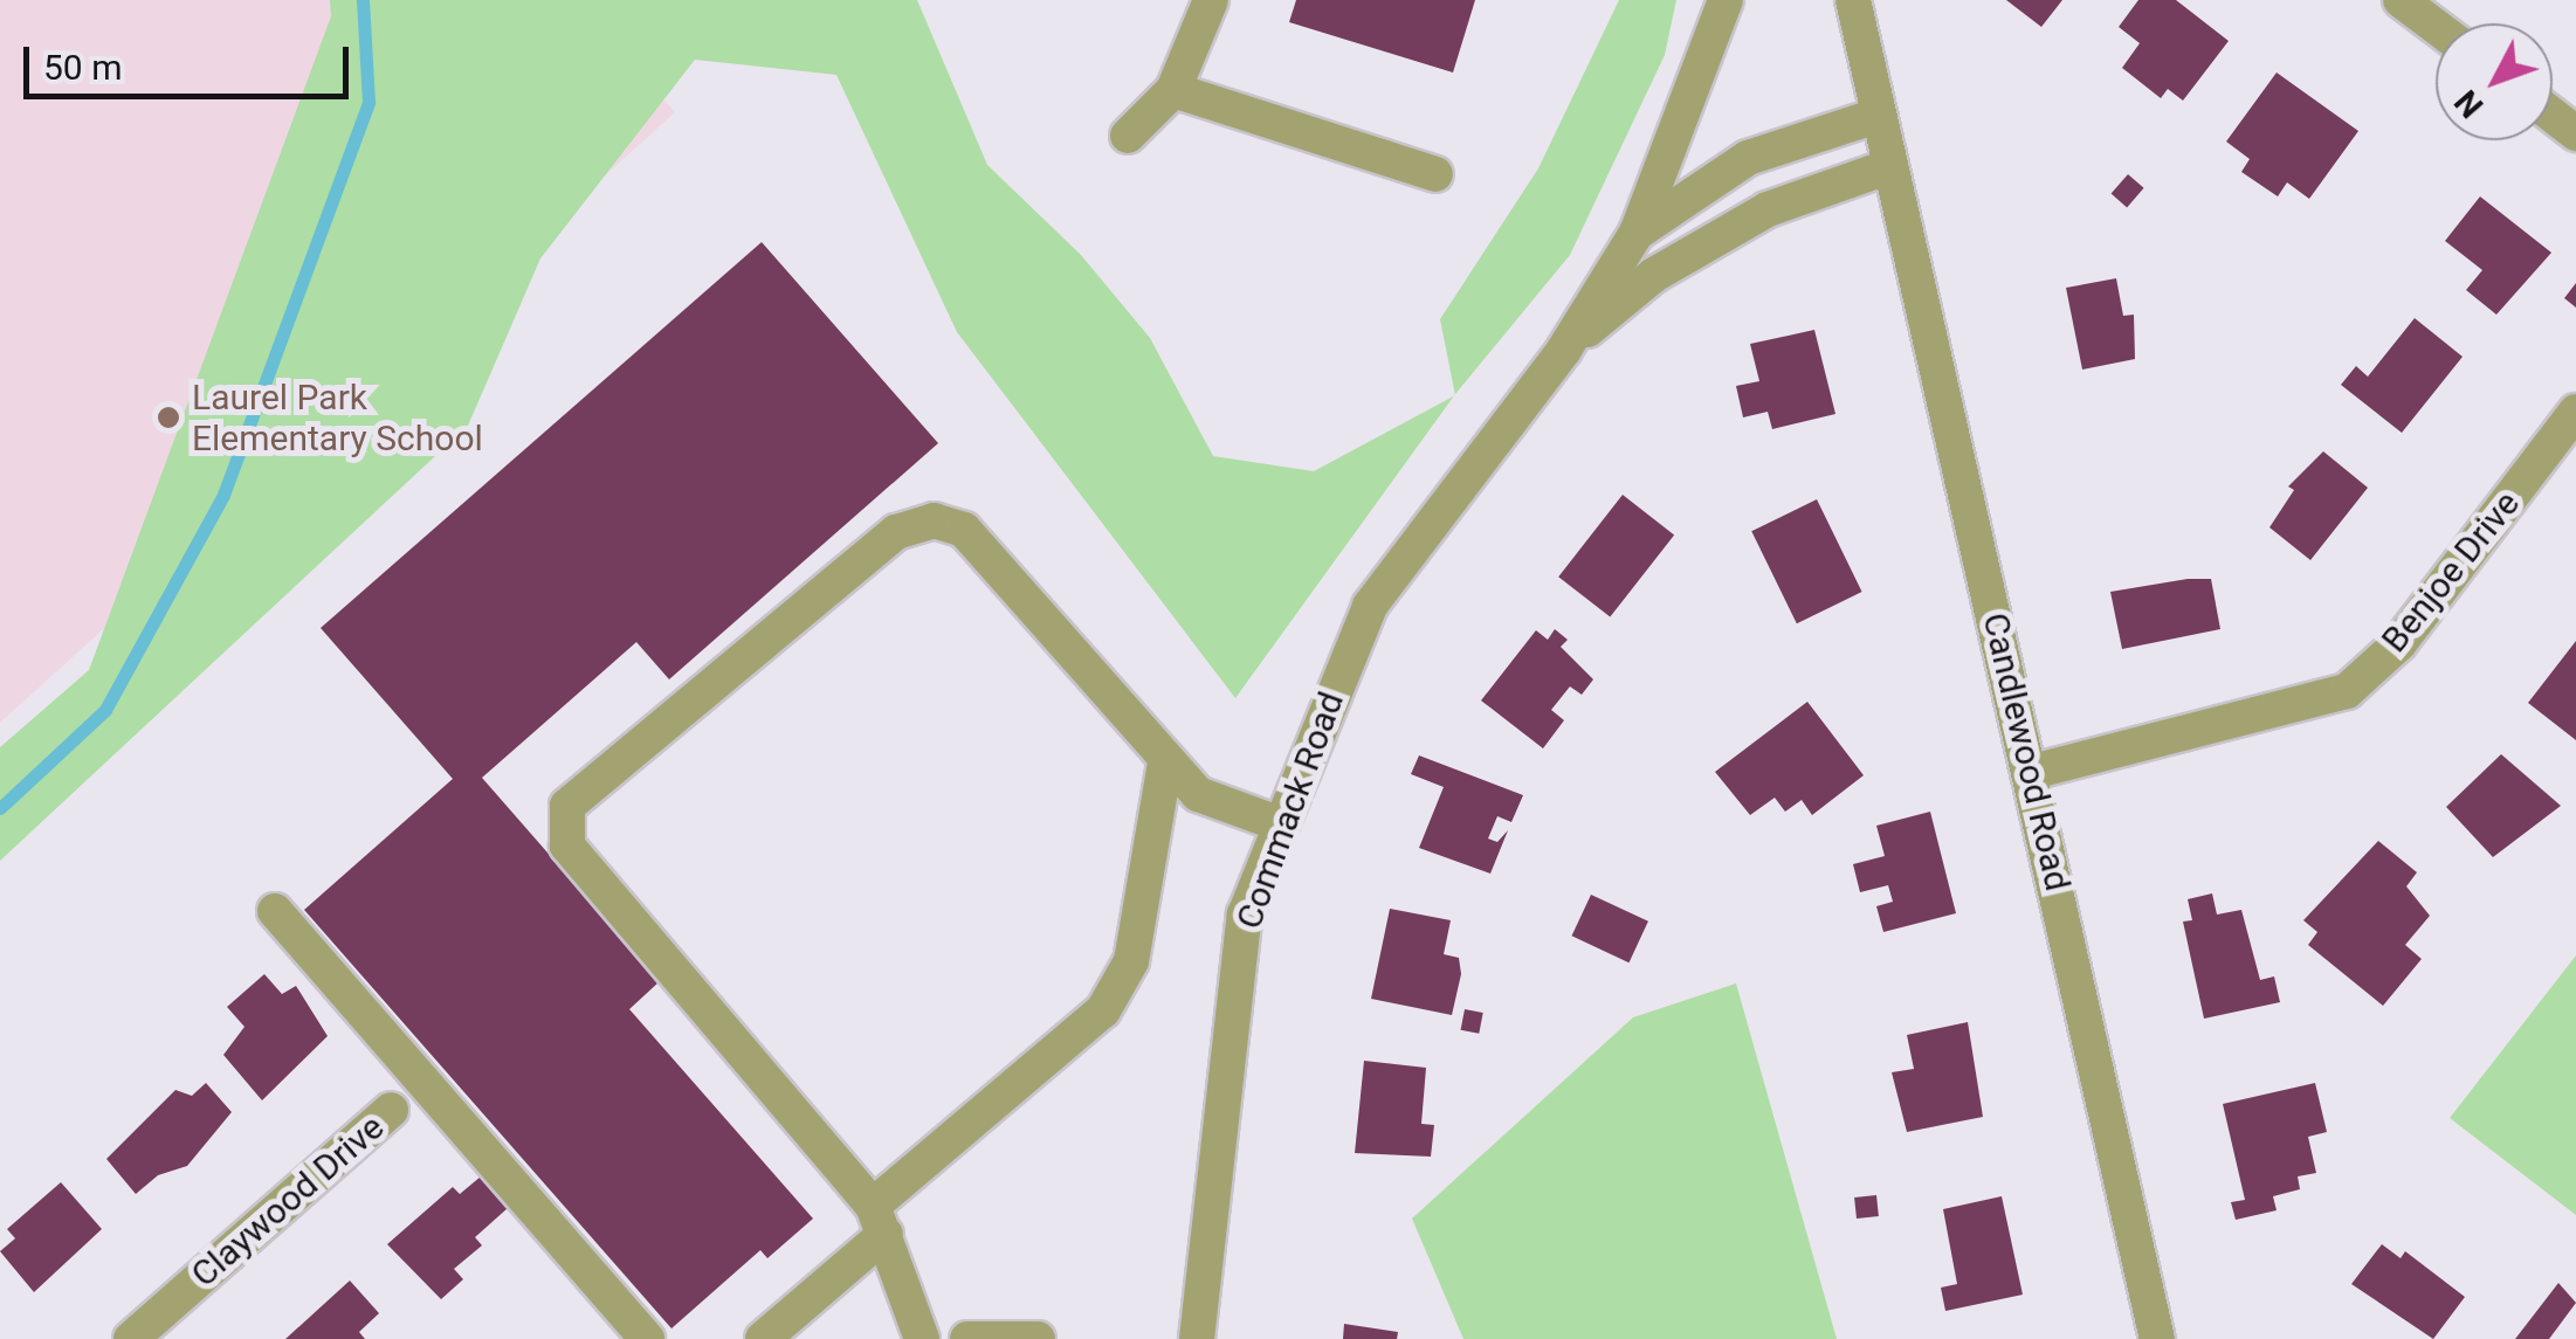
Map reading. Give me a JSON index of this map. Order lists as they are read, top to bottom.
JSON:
{
  "streets": {
    "street": [
      "Benjoe Drive",
      "Candlewood Road",
      "Commack Road",
      "Claywood Drive"
    ]
  },
  "crossings": [
    ["Benjoe Drive", "Candlewood Road"],
    ["Candlewood Road", "Commack Road"]
  ],
  "places": ["Laurel Park Elementary School"],
  "scale_bar": "50 m",
  "north": "bottom left"
}
